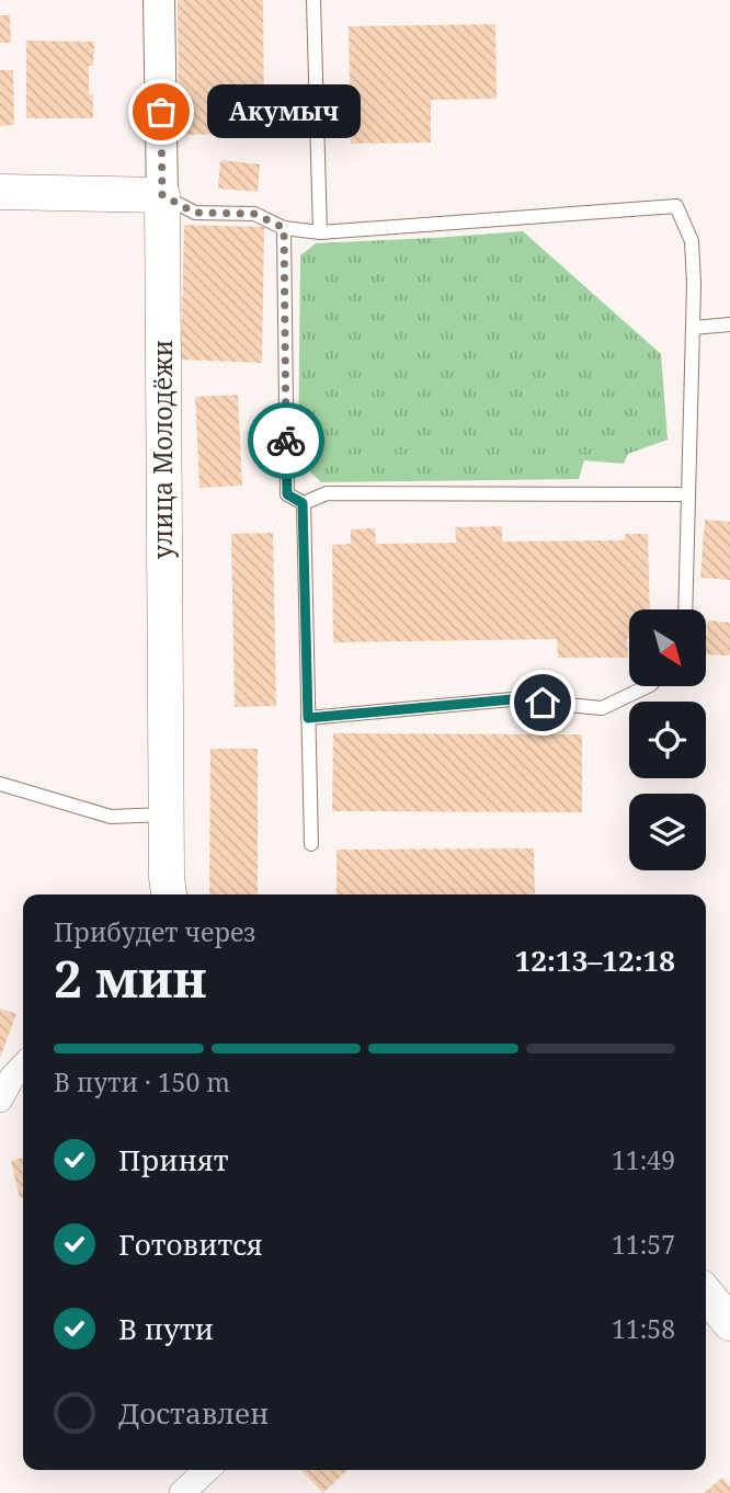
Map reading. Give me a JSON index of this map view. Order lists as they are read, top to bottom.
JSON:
{
  "streets": {
    "main road": ["улица Молодёжи"]
  },
  "places": ["Акумыч"],
  "north": "bottom right",
  "page": {
    "bubble": "Акумыч",
    "heading": ["2 мин", "Прибудет через", "12:13–12:18"],
    "bar": "В пути · 150 m",
    "list": [
      ["Принят", "11:49"],
      ["Готовится", "11:57"],
      ["В пути", "11:58"],
      "Доставлен"
    ]
  }
}
